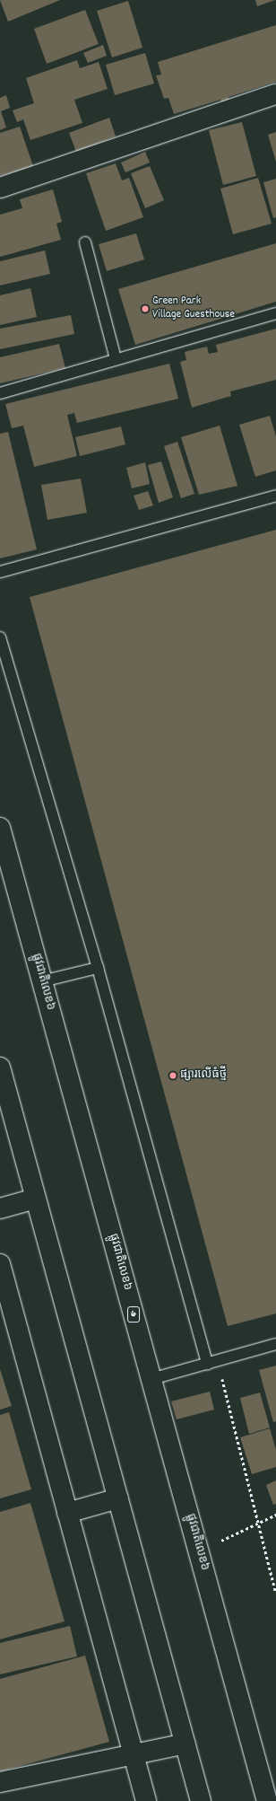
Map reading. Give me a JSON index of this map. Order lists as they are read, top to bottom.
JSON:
{
  "streets": {
    "main road": ["ផ្លូវជាតិលេខ៦", "6"]
  },
  "places": ["Green Park Village Guesthouse", "ផ្សារលើធំថ្មី"]
}
